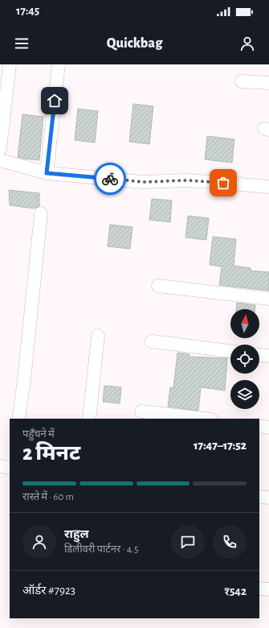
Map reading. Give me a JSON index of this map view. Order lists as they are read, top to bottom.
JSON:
{
  "north": "top",
  "page": {
    "status": "17:45",
    "header": "Quickbag",
    "heading": ["2 मिनट", "पहुँचने में", "17:47–17:52"],
    "panel": [
      "राहुल",
      "डिलीवरी पार्टनर · 4.5",
      "ऑर्डर #7923",
      "₹542"
    ],
    "bar": "रास्ते में · 60 m"
  }
}
